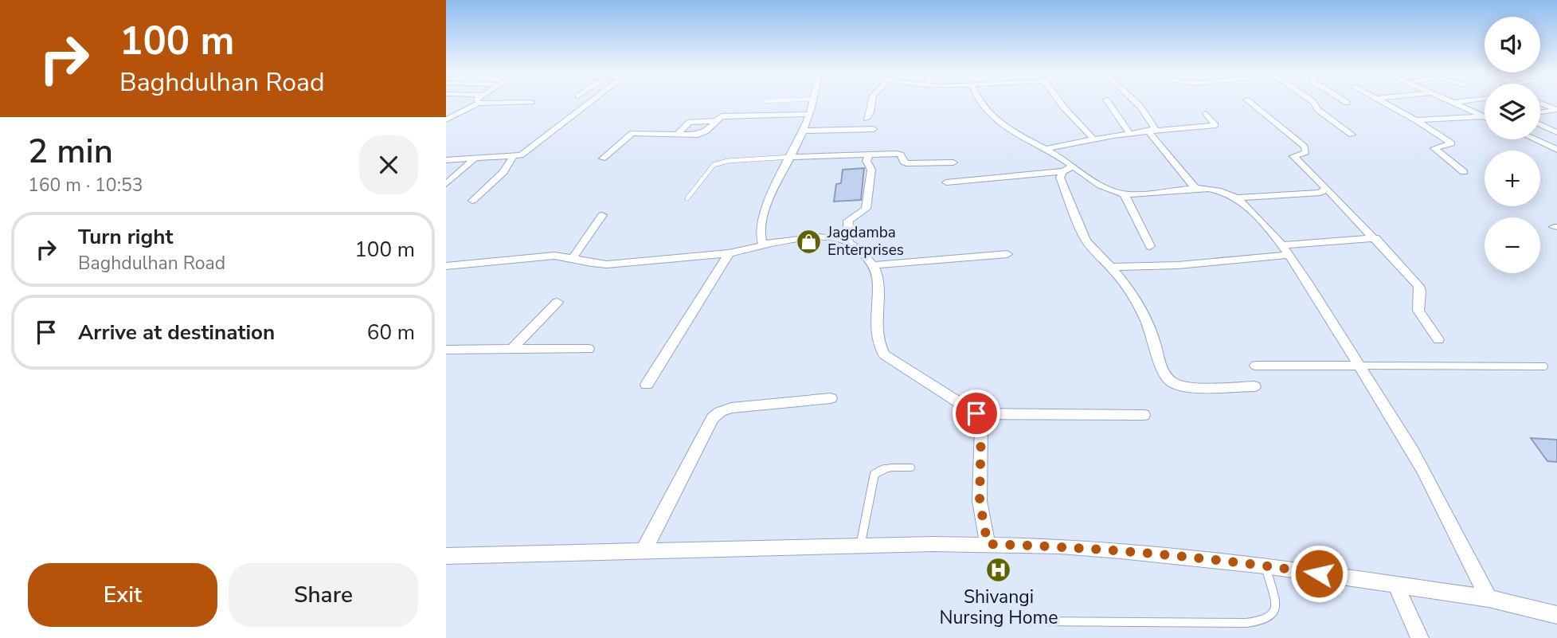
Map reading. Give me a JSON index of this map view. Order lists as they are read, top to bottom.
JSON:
{
  "places": {
    "shop": ["Jagdamba Enterprises"],
    "hospital": ["Shivangi Nursing Home"]
  },
  "page": {
    "turn": ["100 m", "Baghdulhan Road"],
    "map_buttons": ["+", "−"],
    "heading": ["2 min", "160 m · 10:53"],
    "list": [
      {
        "name": "Turn right",
        "note": "Baghdulhan Road",
        "value": "100 m"
      },
      {
        "name": "Arrive at destination",
        "value": "60 m"
      }
    ],
    "buttons": ["Exit", "Share"]
  }
}
